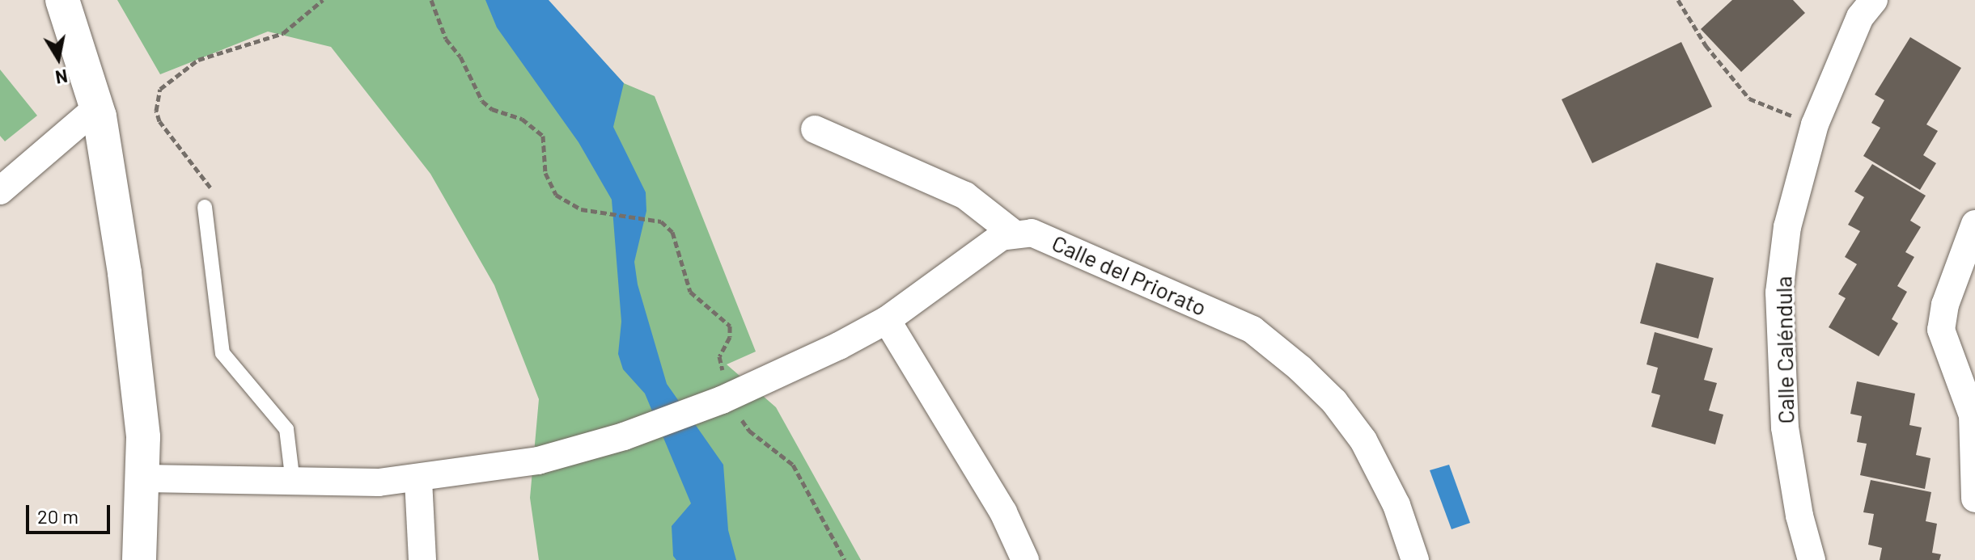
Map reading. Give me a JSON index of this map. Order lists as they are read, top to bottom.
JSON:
{
  "streets": {
    "street": ["Calle del Priorato", "Calle Caléndula"]
  },
  "scale_bar": "20 m",
  "north": "bottom"
}
